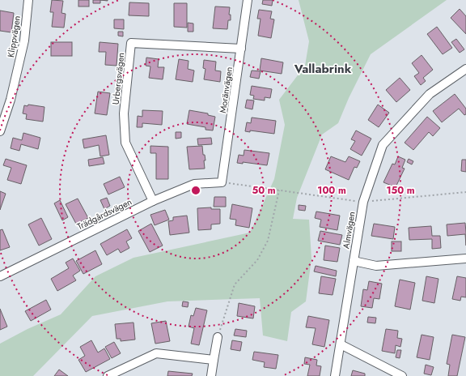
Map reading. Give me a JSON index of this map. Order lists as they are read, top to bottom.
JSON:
{
  "streets": {
    "street": [
      "Klippvägen",
      "Urbergsvägen",
      "Moränvägen",
      "Trädgårdsvägen",
      "Almvägen"
    ]
  },
  "crossings": [
    ["Urbergsvägen", "Moränvägen"],
    ["Urbergsvägen", "Trädgårdsvägen"],
    ["Moränvägen", "Trädgårdsvägen"]
  ],
  "districts": ["Vallabrink"],
  "rings": ["50 m", "100 m", "150 m"]
}
